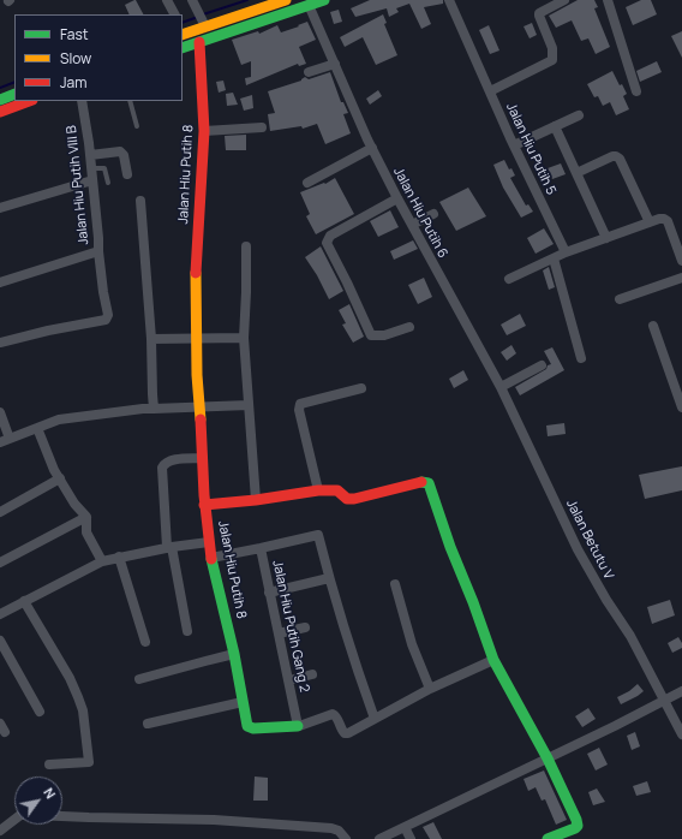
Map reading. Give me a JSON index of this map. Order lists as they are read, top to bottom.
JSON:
{
  "streets": {
    "street": [
      "Jalan Hiu Putih 5",
      "Jalan Hiu Putih 8",
      "Jalan Hiu Putih VIII B",
      "Jalan Hiu Putih 6",
      "Jalan Betutu V",
      "Jalan Hiu Putih Gang 2"
    ]
  },
  "crossings": [
    ["Jalan Hiu Putih 8", "Jalan Hiu Putih Gang 2"],
    ["Jalan Hiu Putih 6", "Jalan Betutu V"]
  ],
  "legend": ["Fast", "Slow", "Jam"],
  "north": "top right"
}
